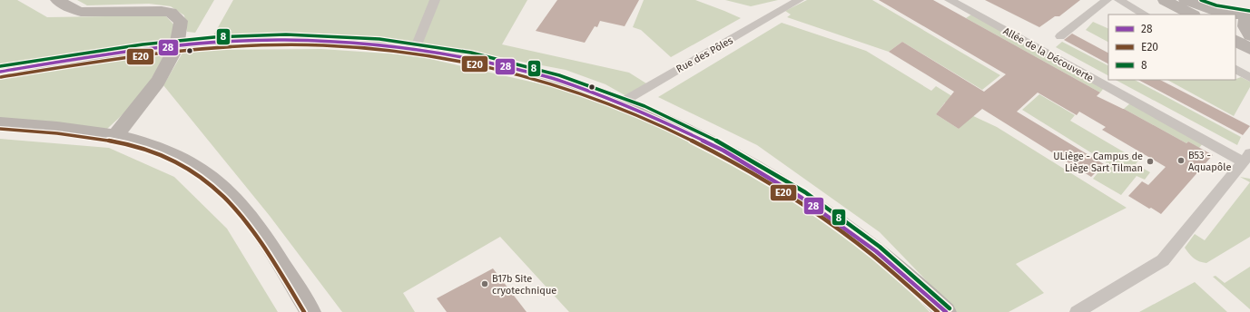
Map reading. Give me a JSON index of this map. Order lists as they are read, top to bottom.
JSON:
{
  "streets": {
    "street": ["Rue des Pôles", "Allée de la Découverte"]
  },
  "places": ["B53 - Aquapôle", "ULiège - Campus de Liège Sart Tilman", "B17b Site cryotechnique"],
  "lines": ["transit line 8", "transit line 28", "transit line E20"],
  "legend": ["28", "E20", "8"]
}
